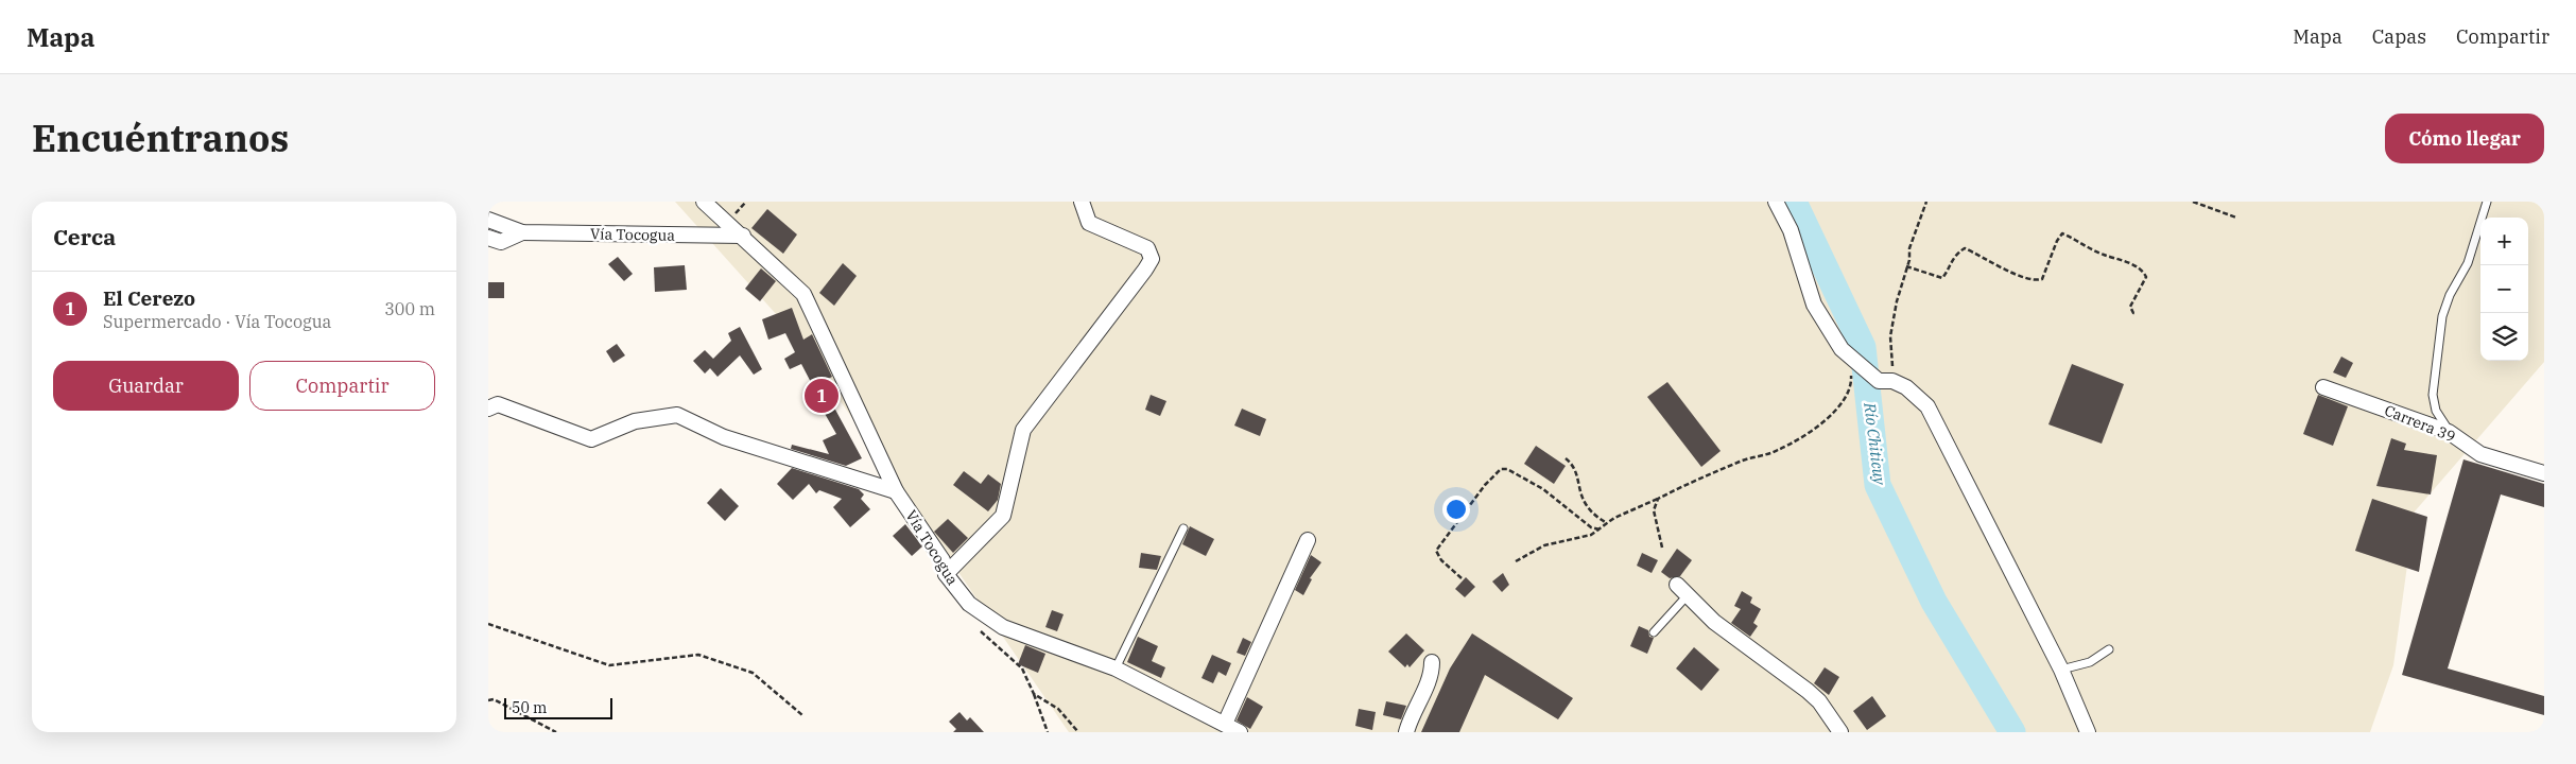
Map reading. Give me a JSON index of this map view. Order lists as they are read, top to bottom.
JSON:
{
  "streets": {
    "street": ["Vía Tocogua", "Carrera 39"]
  },
  "water": ["Río Chiticuy"],
  "scale_bar": "50 m",
  "page": {
    "header": "Mapa",
    "nav": ["Mapa", "Capas", "Compartir"],
    "title": "Encuéntranos",
    "buttons": [
      "Cómo llegar",
      ["Guardar", "Compartir"]
    ],
    "heading": "Cerca",
    "map_buttons": ["+", "−"],
    "list": [
      {
        "mark": "1",
        "name": "El Cerezo",
        "note": "Supermercado · Vía Tocogua",
        "value": "300 m"
      }
    ],
    "pins": "1",
    "scale": "50 m"
  }
}
